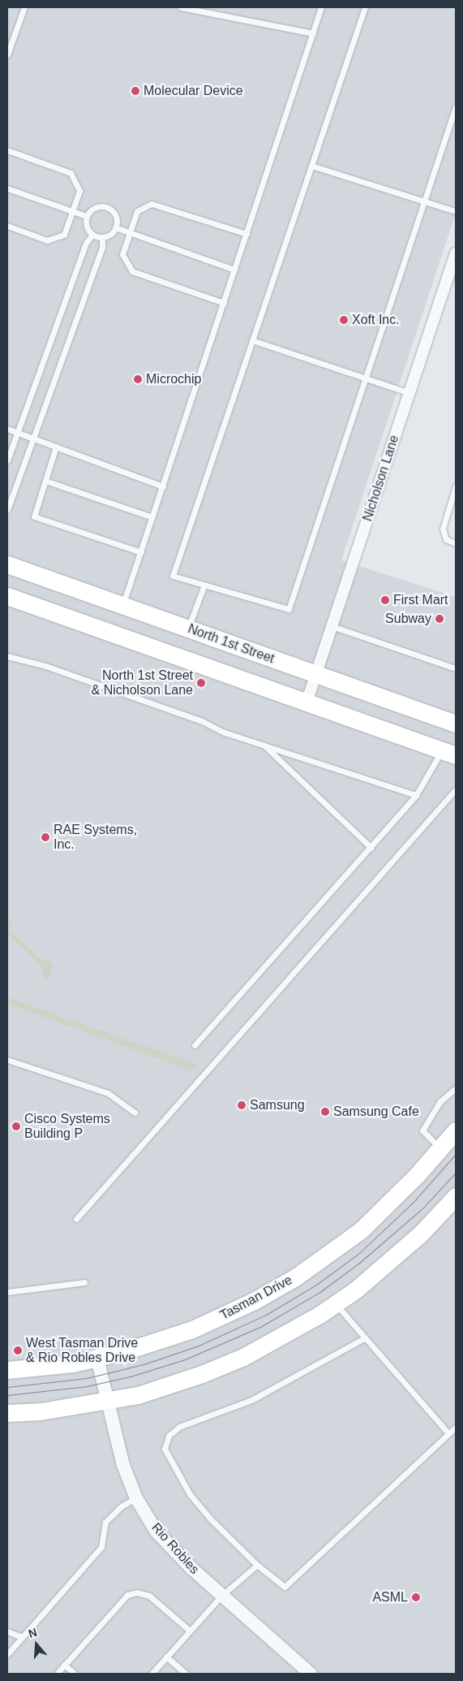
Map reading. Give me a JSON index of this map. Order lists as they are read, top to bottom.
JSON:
{
  "streets": {
    "main road": ["North 1st Street", "Tasman Drive"],
    "street": ["Nicholson Lane", "Rio Robles"]
  },
  "crossings": [
    ["Nicholson Lane", "North 1st Street"],
    ["Tasman Drive", "Rio Robles"]
  ],
  "places": [
    "Molecular Device",
    "Xoft Inc.",
    "Microchip",
    "First Mart",
    "Subway",
    "North 1st Street & Nicholson Lane",
    "RAE Systems, Inc.",
    "Samsung",
    "Samsung Cafe",
    "Cisco Systems Building P",
    "West Tasman Drive & Rio Robles Drive",
    "ASML"
  ],
  "north": "top"
}
